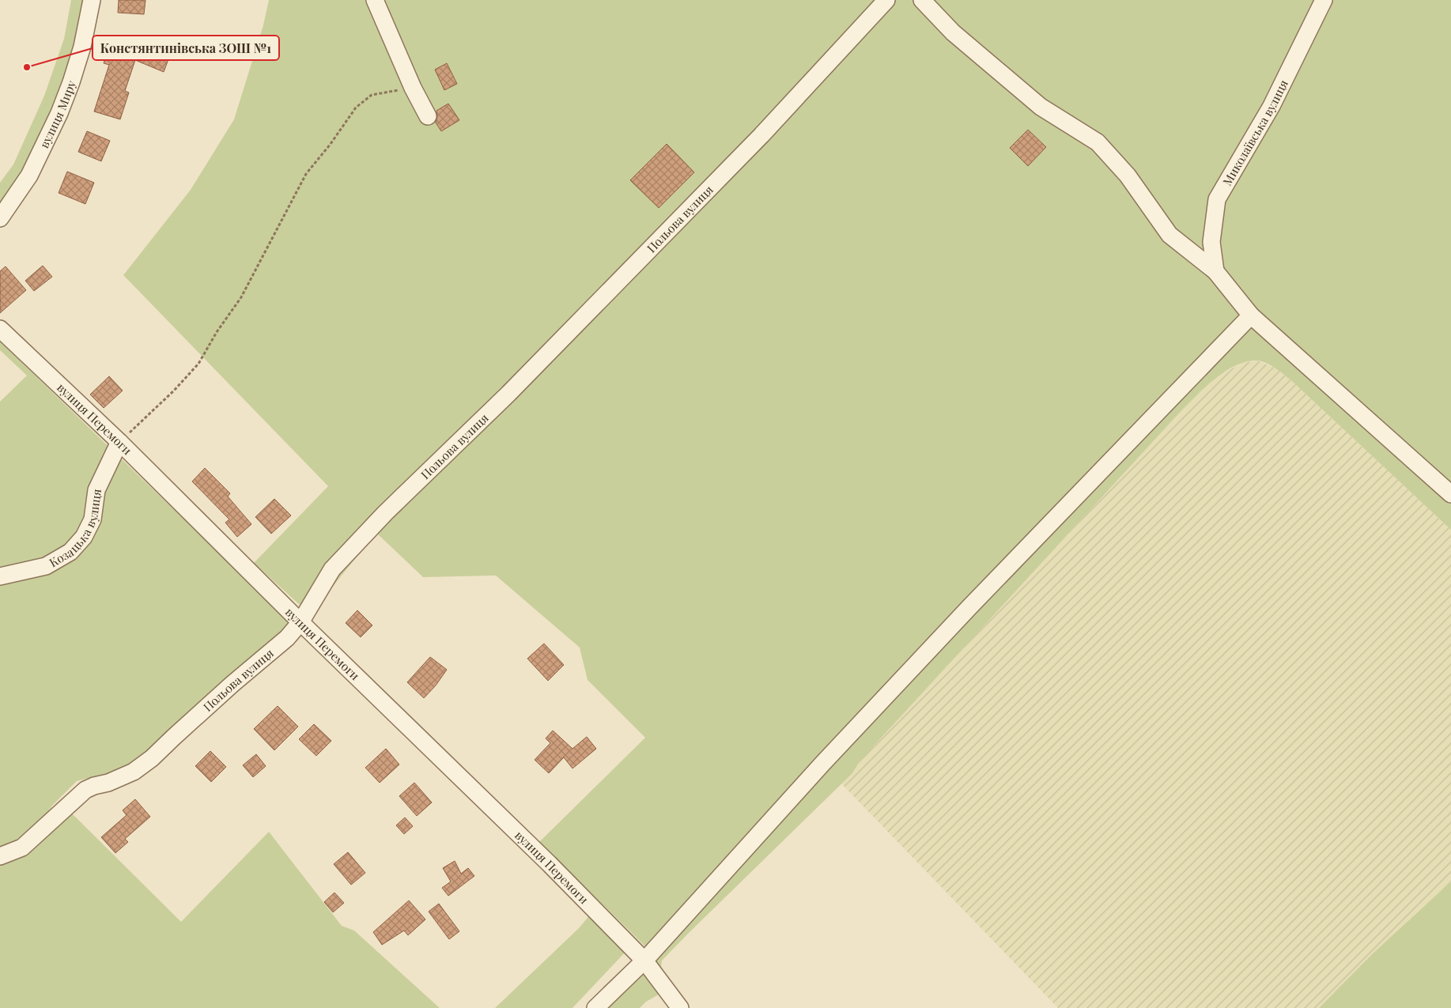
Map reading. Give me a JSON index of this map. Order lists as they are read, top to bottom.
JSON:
{
  "streets": {
    "street": [
      "вулиця Миру",
      "Миколаївська вулиця",
      "Польова вулиця",
      "вулиця Перемоги",
      "Козацька вулиця"
    ]
  },
  "crossings": [
    ["Польова вулиця", "вулиця Перемоги"],
    ["вулиця Перемоги", "Козацька вулиця"]
  ],
  "places": ["Констянтинівська ЗОШ №1"]
}
